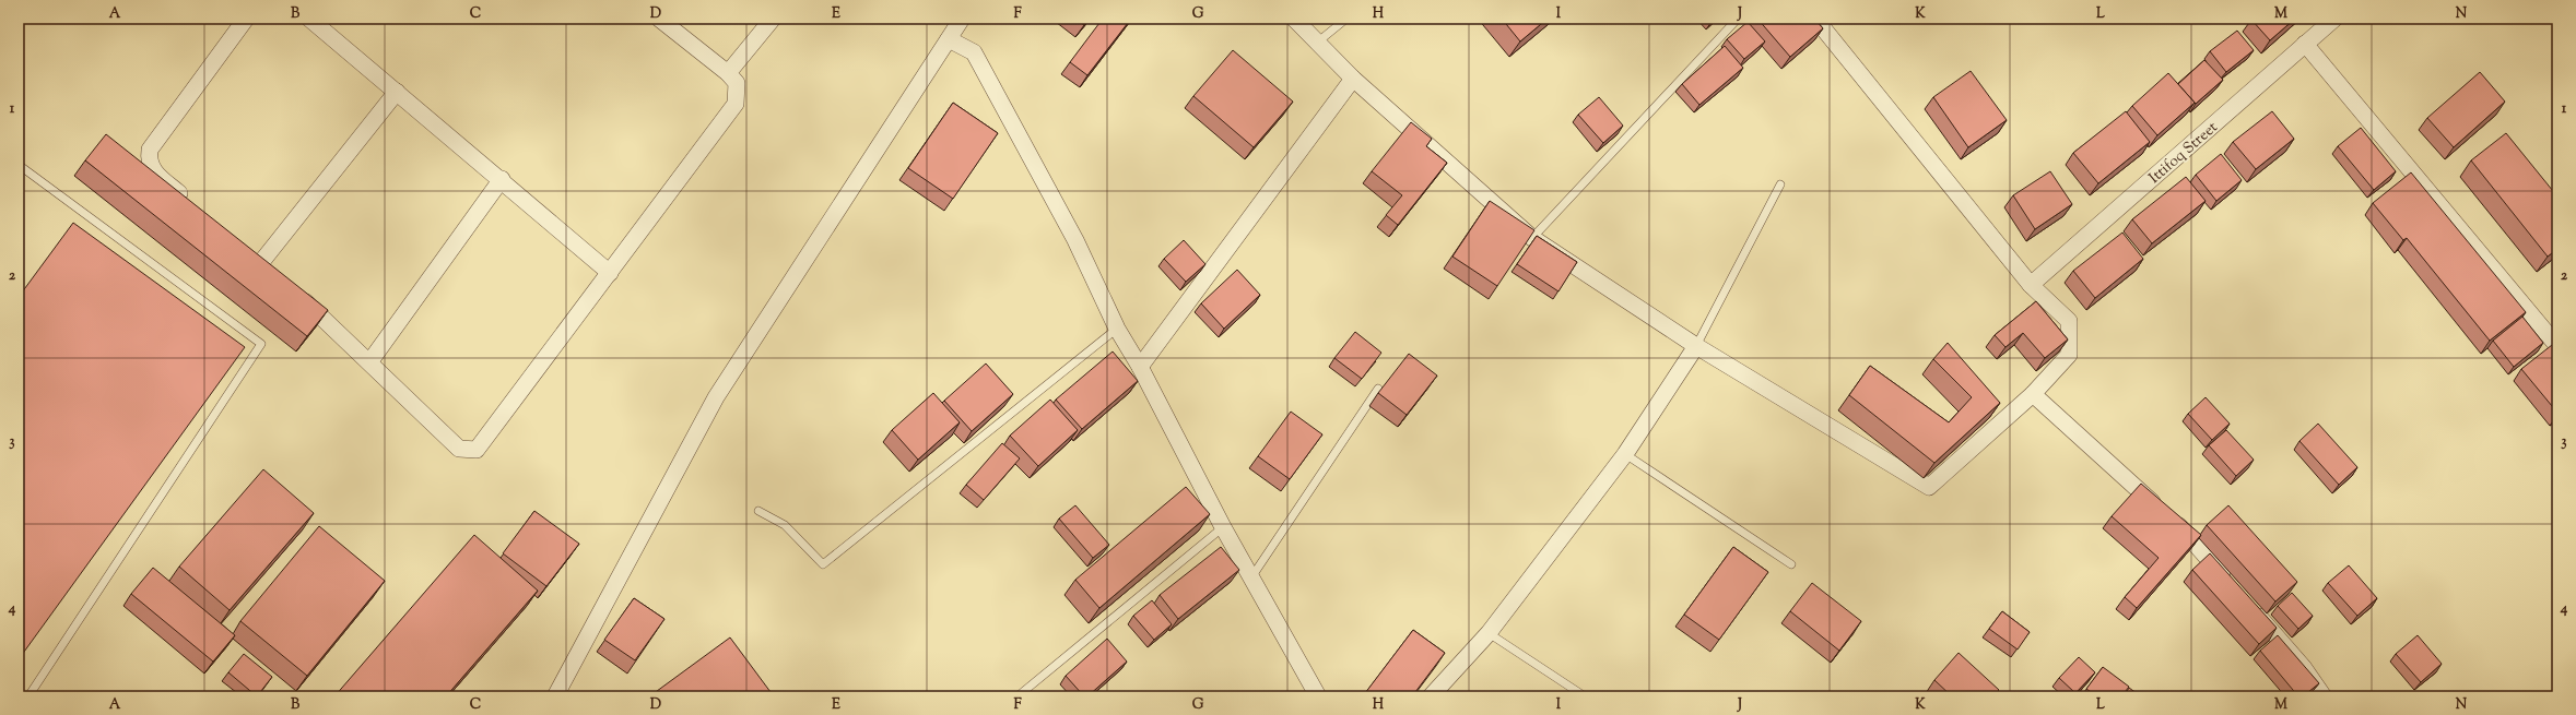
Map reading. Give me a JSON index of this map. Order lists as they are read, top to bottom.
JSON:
{
  "streets": {
    "street": ["Ittifoq Street"]
  },
  "grid": {
    "columns": [
      "A",
      "B",
      "C",
      "D",
      "E",
      "F",
      "G",
      "H",
      "I",
      "J",
      "K",
      "L",
      "M",
      "N"
    ],
    "rows": [
      "1",
      "2",
      "3",
      "4"
    ]
  }
}
